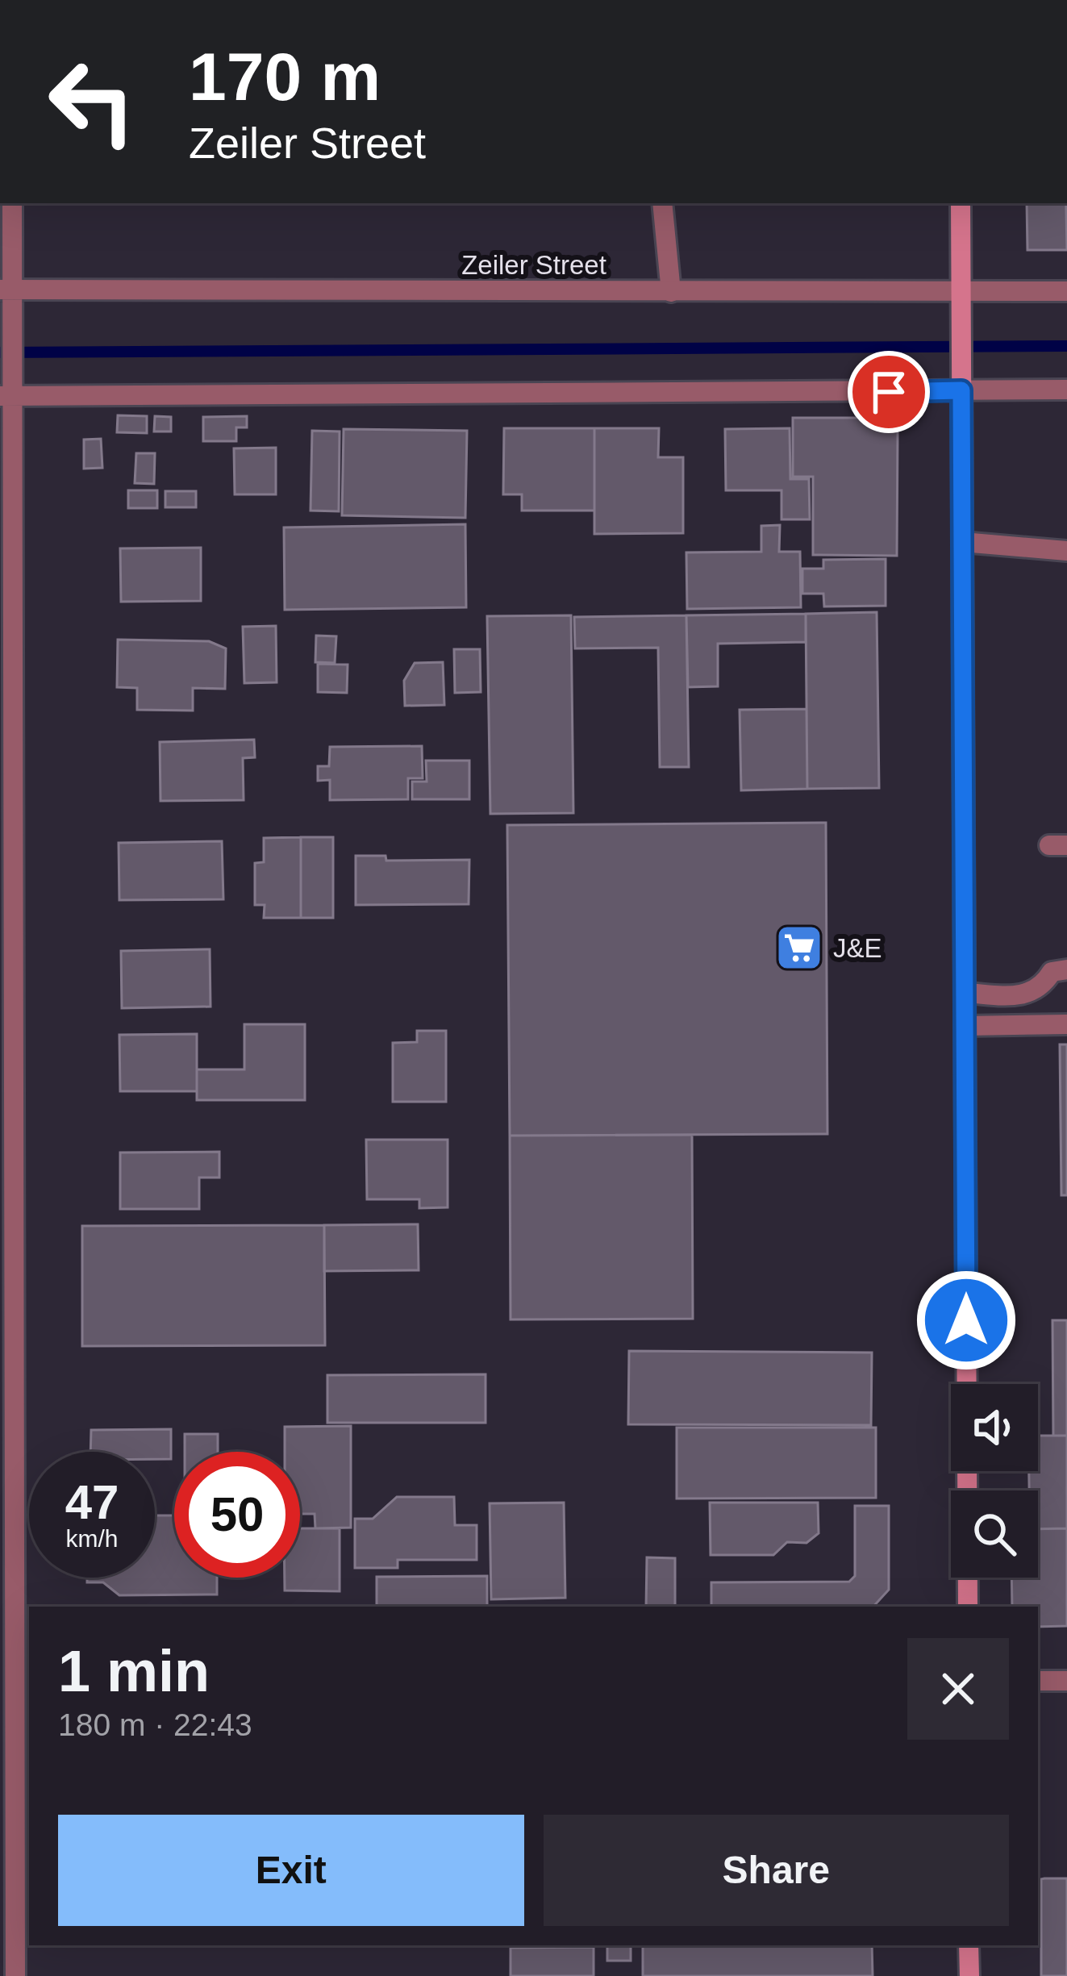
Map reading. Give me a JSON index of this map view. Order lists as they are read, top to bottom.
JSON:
{
  "streets": {
    "street": ["Zeiler Street"]
  },
  "places": {
    "supermarket": ["J&E"]
  },
  "page": {
    "turn": ["170 m", "Zeiler Street"],
    "speed": "47 km/h",
    "limit": "50",
    "heading": ["1 min", "180 m · 22:43"],
    "buttons": ["Exit", "Share"]
  }
}
